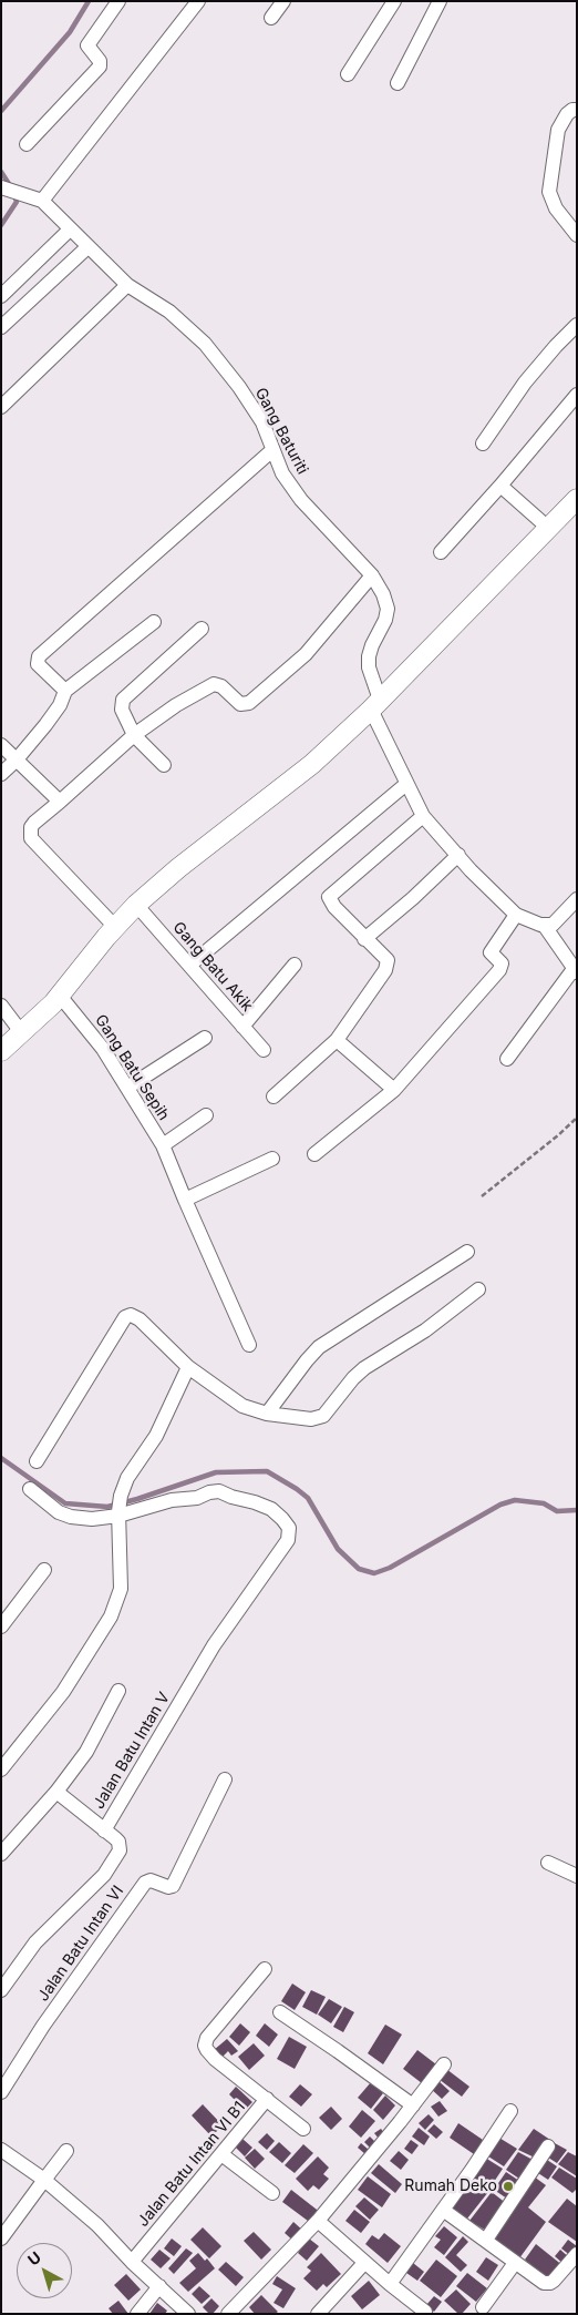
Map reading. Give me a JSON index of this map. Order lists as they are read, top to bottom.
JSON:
{
  "streets": {
    "street": [
      "Gang Baturiti",
      "Gang Batu Akik",
      "Gang Batu Sepih",
      "Jalan Batu Intan V",
      "Jalan Batu Intan VI",
      "Jalan Batu Intan VI B1"
    ]
  },
  "places": ["Rumah Deko"],
  "north": "top left"
}
